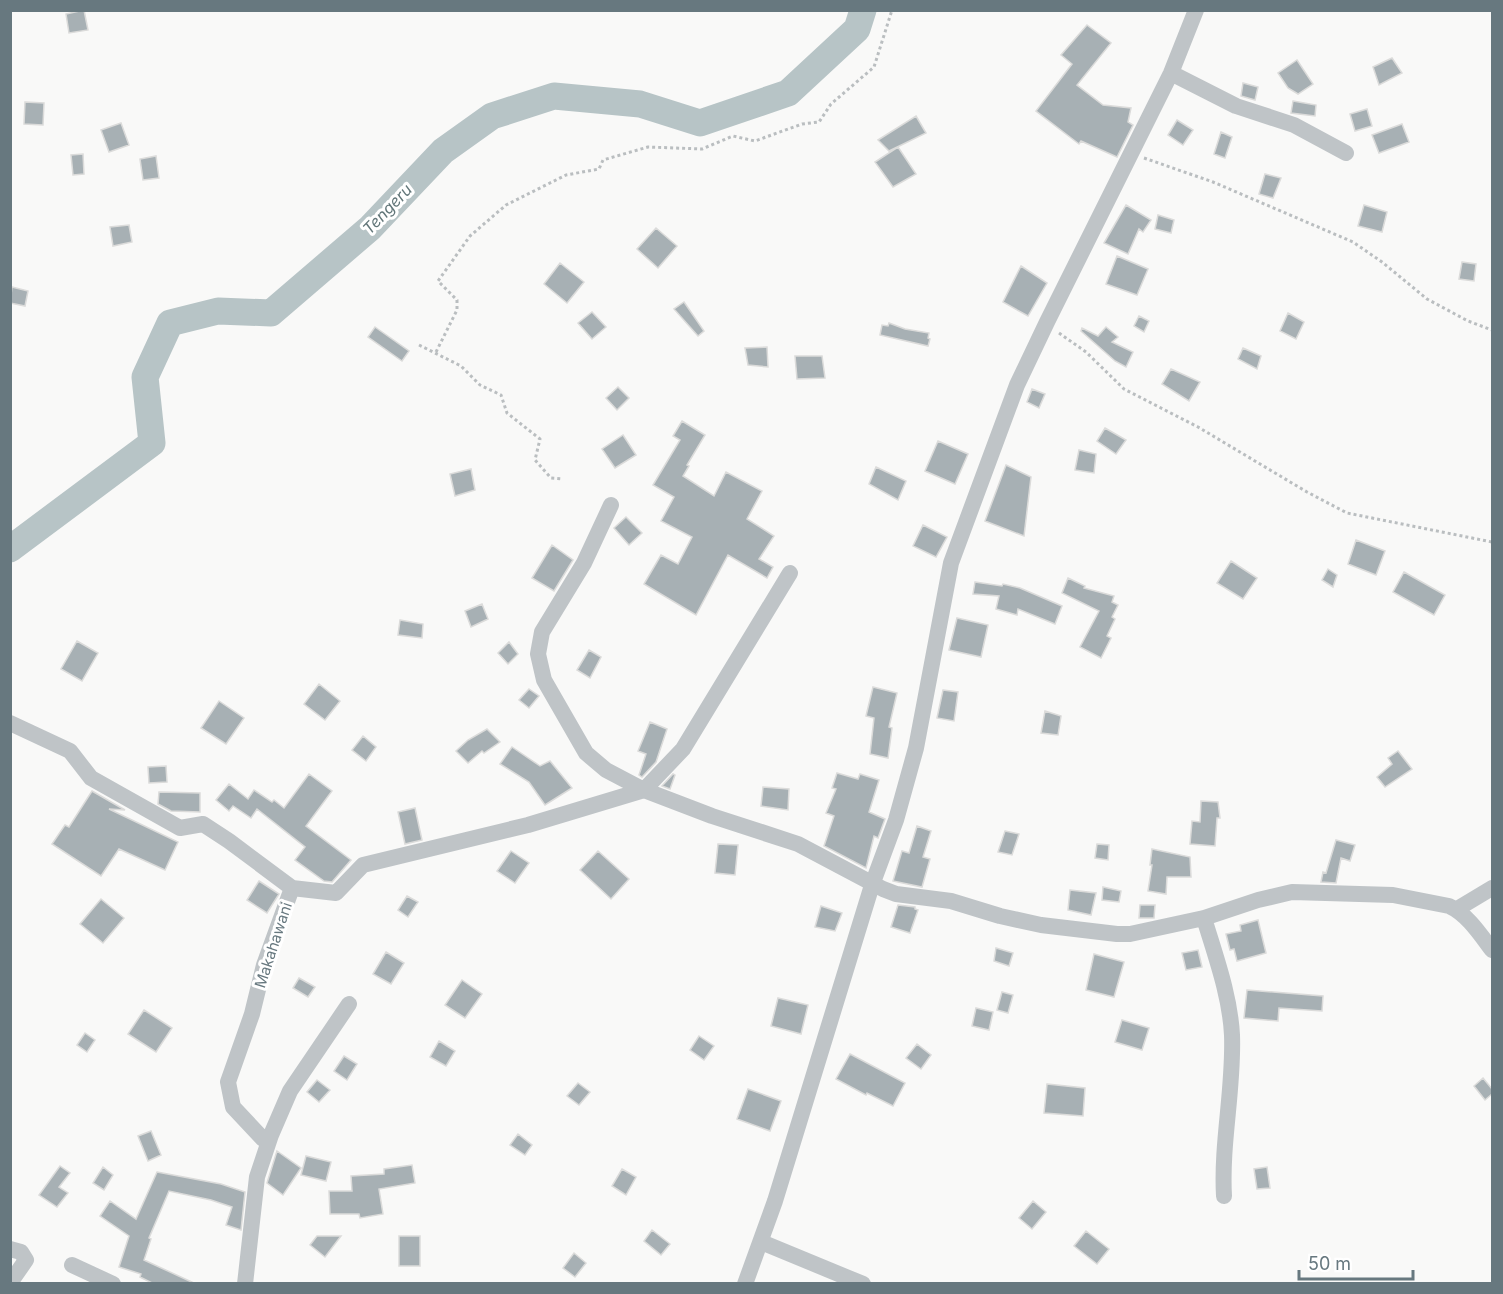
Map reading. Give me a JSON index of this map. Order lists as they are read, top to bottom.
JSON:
{
  "streets": {
    "street": ["Makahawani"]
  },
  "water": ["Tengeru"],
  "scale_bar": "50 m"
}
